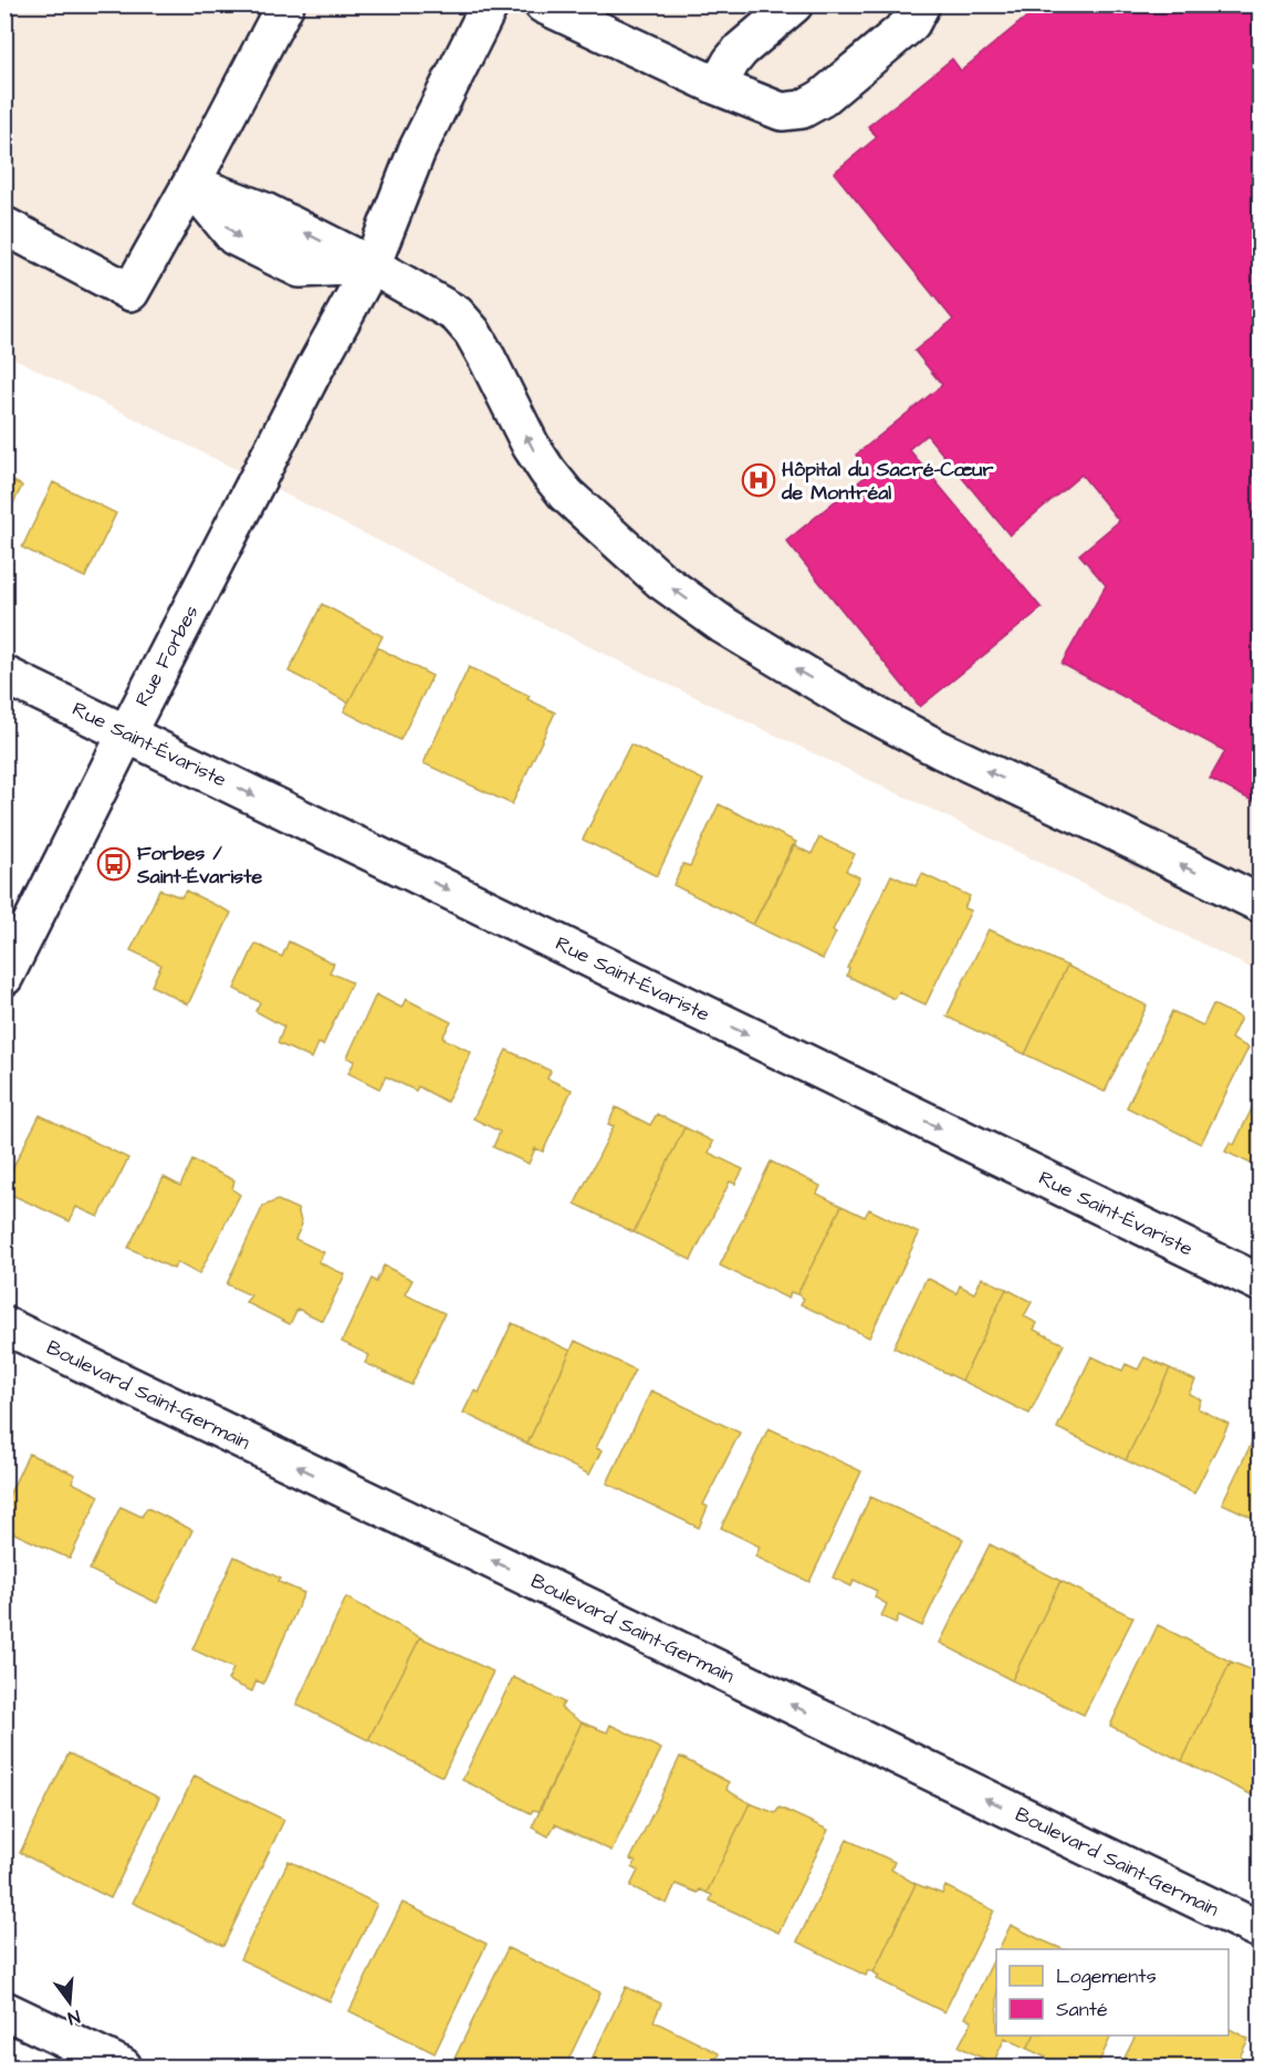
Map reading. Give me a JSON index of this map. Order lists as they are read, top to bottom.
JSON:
{
  "streets": {
    "street": ["Rue Forbes", "Rue Saint-Évariste", "Boulevard Saint-Germain"]
  },
  "crossings": [
    ["Rue Forbes", "Rue Saint-Évariste"]
  ],
  "one_way": ["Rue Saint-Évariste", "Boulevard Saint-Germain"],
  "places": {
    "hospital": ["Hôpital du Sacré-Cœur de Montréal"],
    "bus stop": ["Forbes / Saint-Évariste"]
  },
  "legend": ["Logements", "Santé"],
  "north": "bottom"
}
